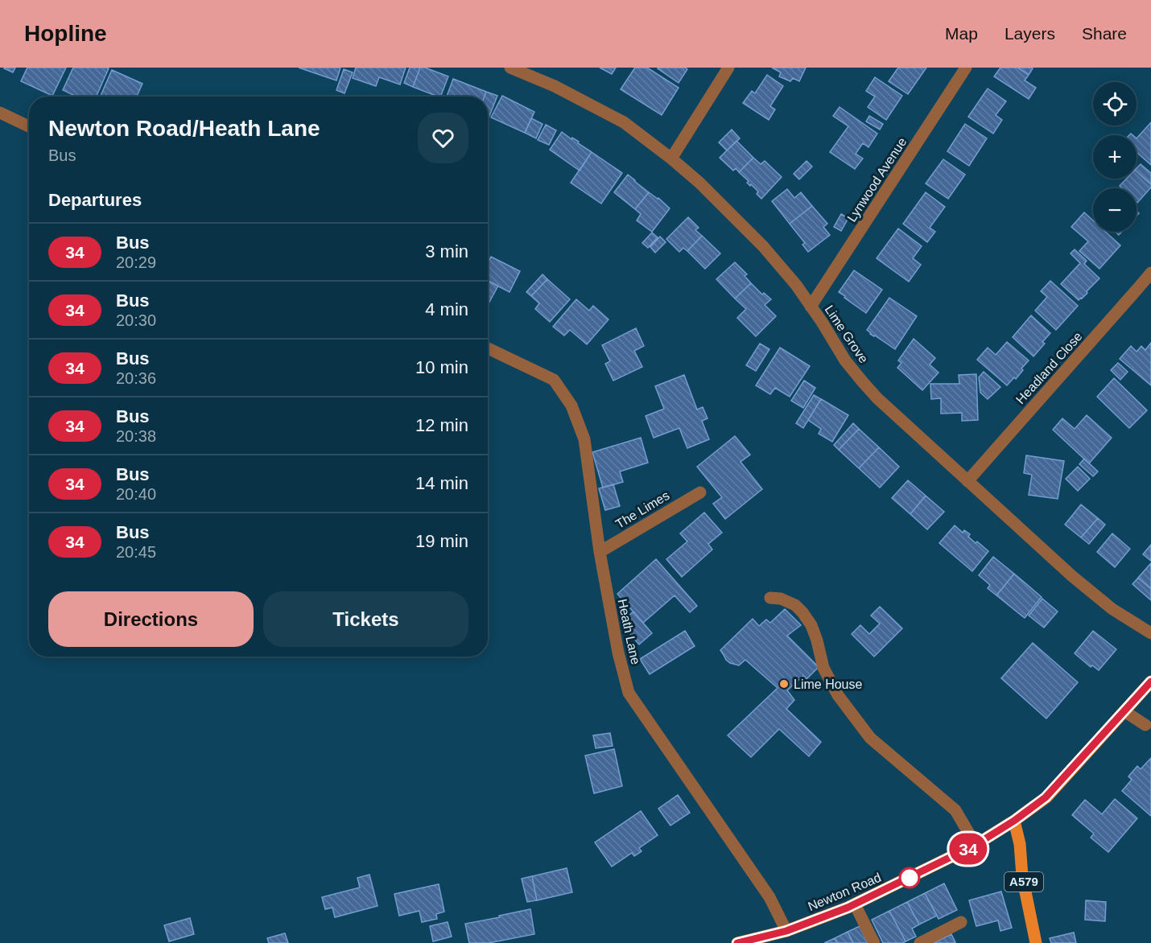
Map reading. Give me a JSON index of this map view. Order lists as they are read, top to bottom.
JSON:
{
  "streets": {
    "main road": ["A579", "Newton Road"],
    "street": [
      "Lynwood Avenue",
      "Lime Grove",
      "Headland Close",
      "The Limes",
      "Heath Lane"
    ]
  },
  "crossings": [
    ["Lynwood Avenue", "Lime Grove"],
    ["Lime Grove", "Headland Close"],
    ["The Limes", "Heath Lane"],
    ["Heath Lane", "Newton Road"],
    ["A579", "Newton Road"]
  ],
  "places": ["Lime House"],
  "lines": ["bus line 34"],
  "page": {
    "header": "Hopline",
    "nav": ["Map", "Layers", "Share"],
    "on_map": "34",
    "map_buttons": ["+", "−"],
    "heading": [
      ["Newton Road/Heath Lane", "Bus"],
      "Departures"
    ],
    "list": [
      {
        "mark": "34",
        "name": "Bus",
        "note": "20:29",
        "value": "3 min"
      },
      {
        "mark": "34",
        "name": "Bus",
        "note": "20:30",
        "value": "4 min"
      },
      {
        "mark": "34",
        "name": "Bus",
        "note": "20:36",
        "value": "10 min"
      },
      {
        "mark": "34",
        "name": "Bus",
        "note": "20:38",
        "value": "12 min"
      },
      {
        "mark": "34",
        "name": "Bus",
        "note": "20:40",
        "value": "14 min"
      },
      {
        "mark": "34",
        "name": "Bus",
        "note": "20:45",
        "value": "19 min"
      }
    ],
    "buttons": ["Directions", "Tickets"]
  }
}
